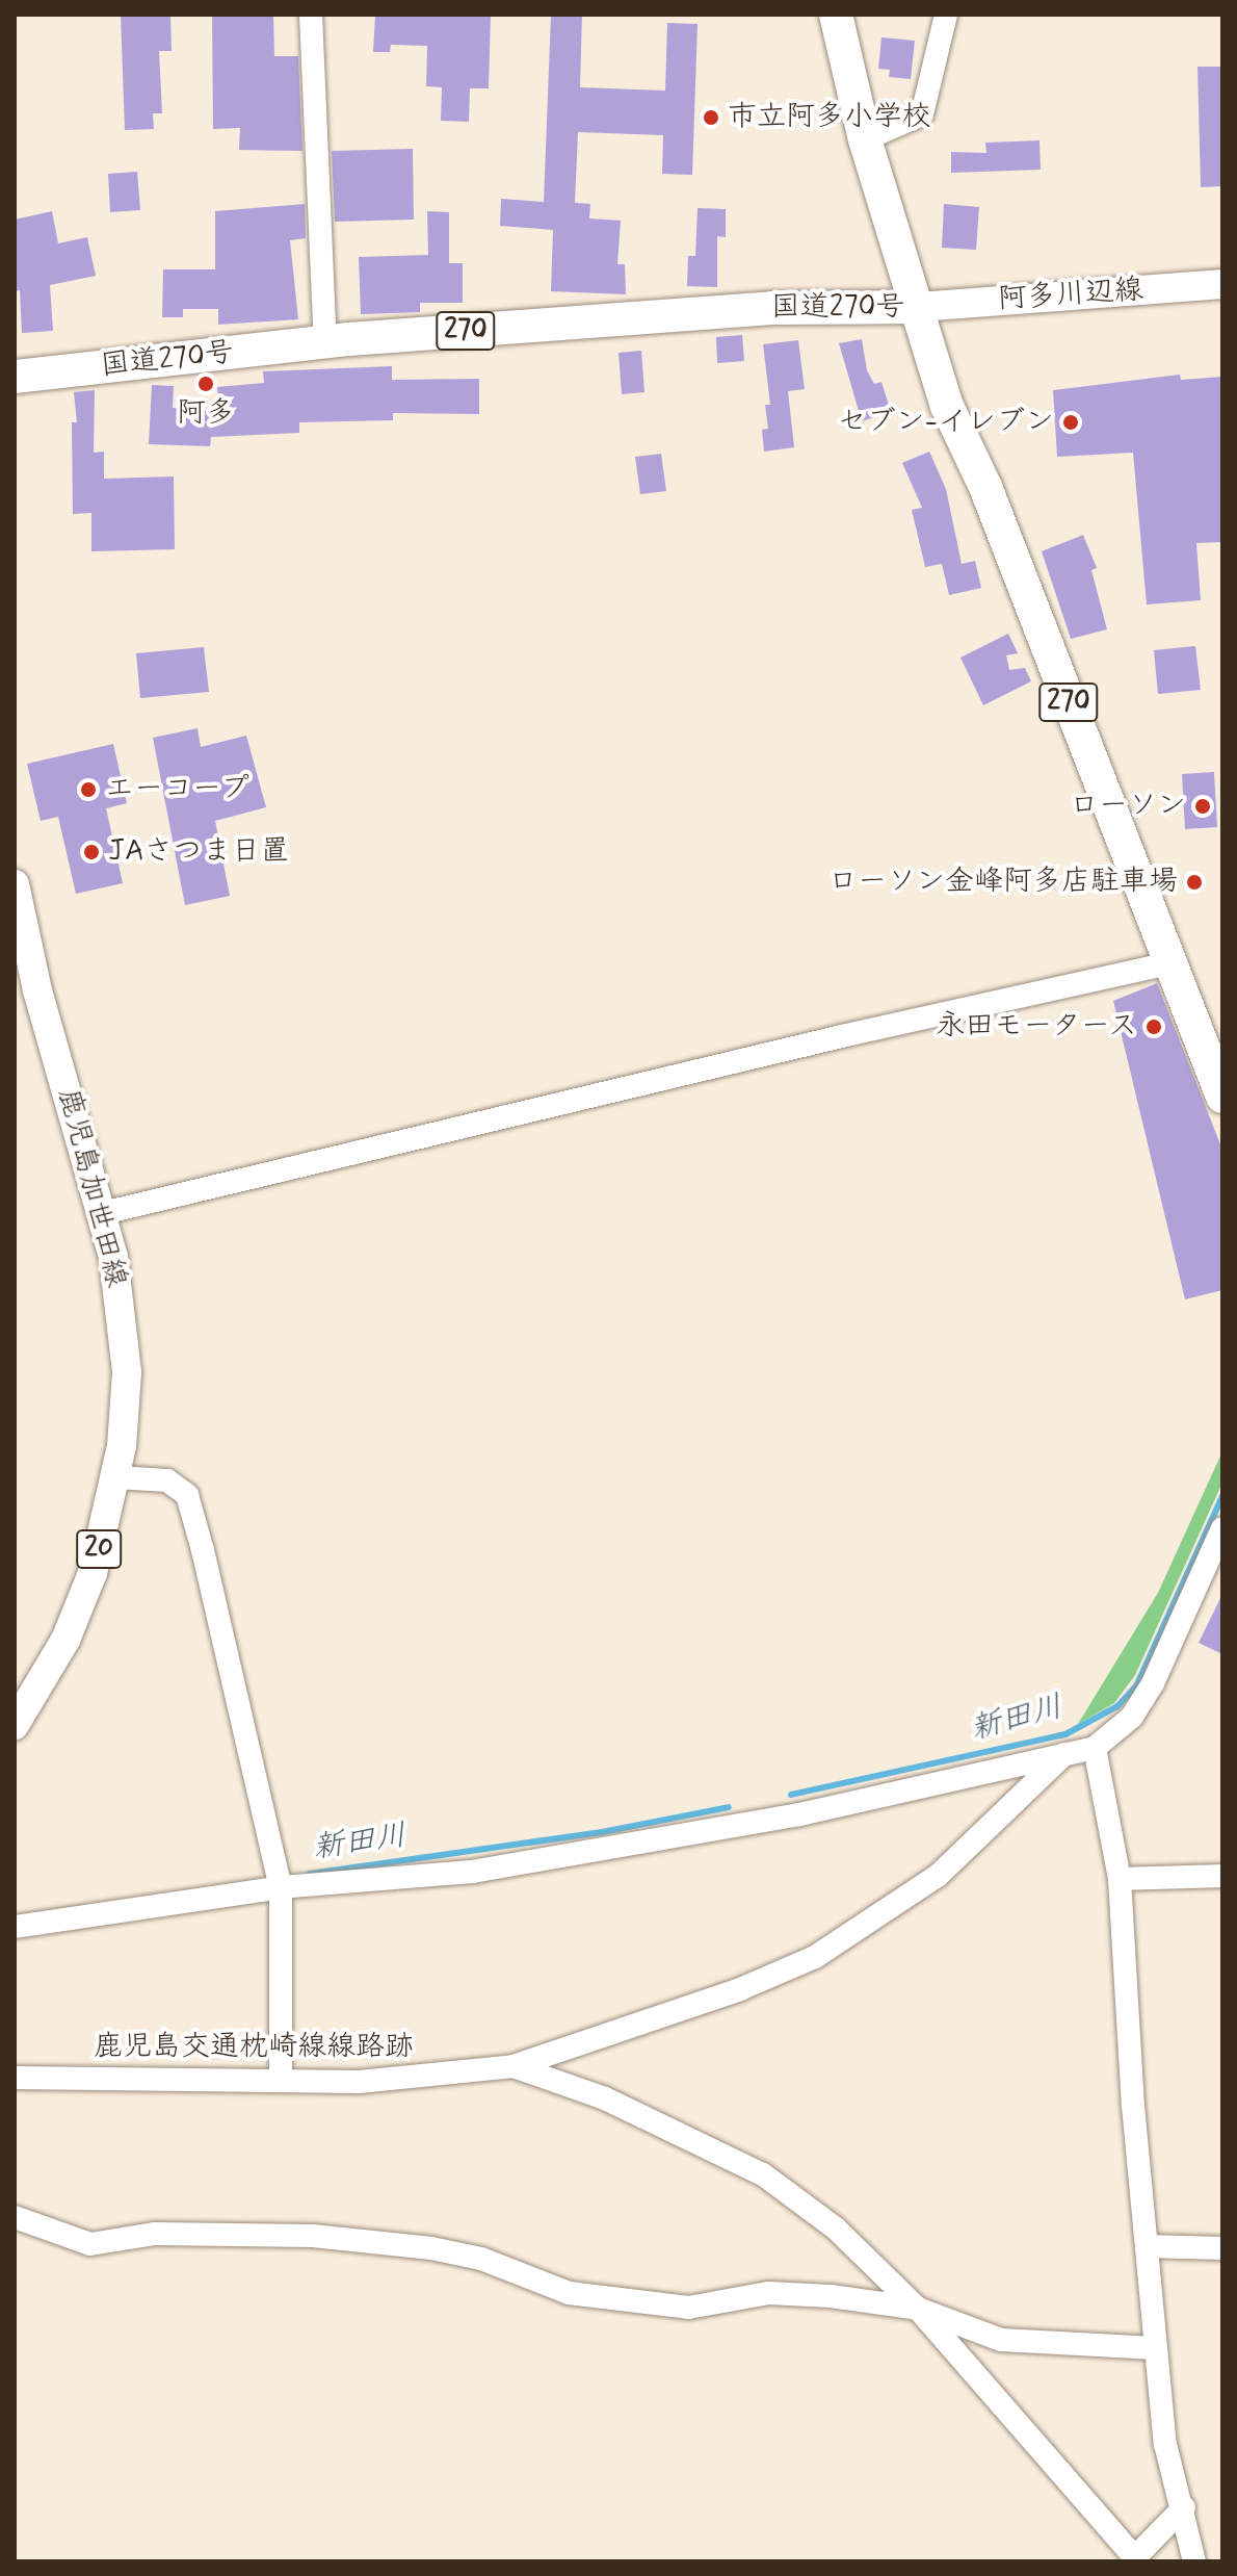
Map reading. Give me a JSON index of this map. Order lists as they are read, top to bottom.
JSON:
{
  "streets": {
    "highway": ["国道270号", "270"],
    "main road": ["阿多川辺線", "鹿児島加世田線", "20"],
    "street": ["鹿児島交通枕崎線線路跡"]
  },
  "crossings": [
    ["阿多川辺線", "国道270号"],
    ["阿多川辺線", "270"],
    ["国道270号", "270"]
  ],
  "water": ["新田川"],
  "places": [
    "市立阿多小学校",
    "阿多",
    "セブン-イレブン",
    "エーコープ",
    "ローソン",
    "JAさつま日置",
    "ローソン金峰阿多店駐車場",
    "永田モータース"
  ]
}
